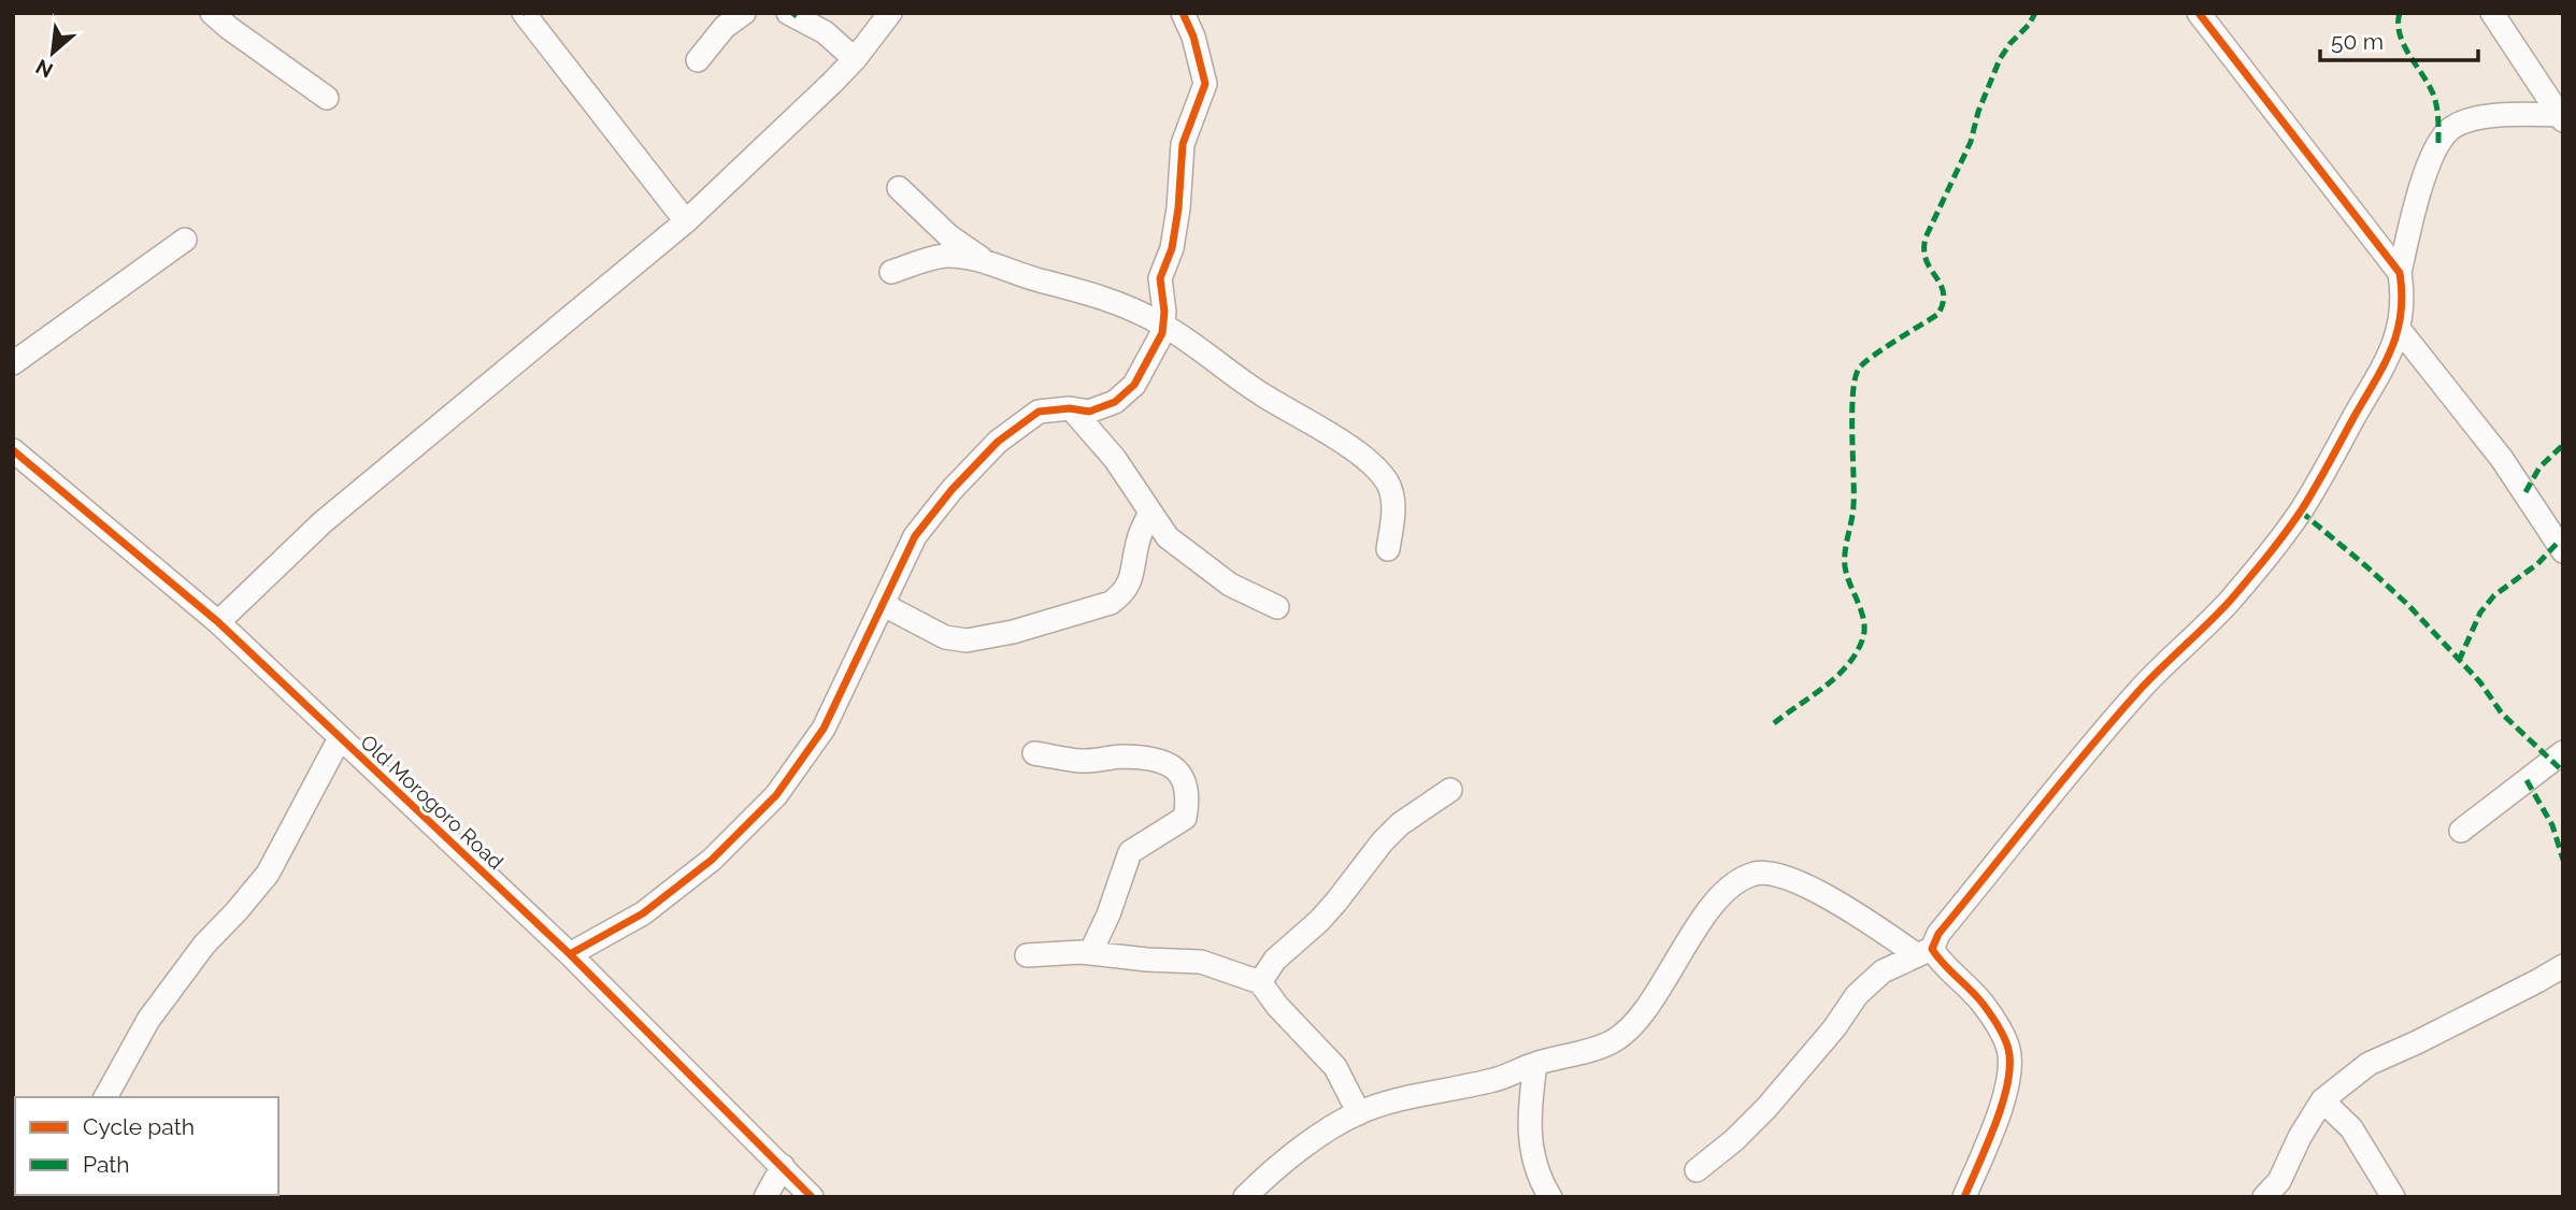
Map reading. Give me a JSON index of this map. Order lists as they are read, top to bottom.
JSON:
{
  "streets": {
    "street": ["Old Morogoro Road"]
  },
  "legend": ["Cycle path", "Path"],
  "scale_bar": "50 m",
  "north": "bottom left"
}
